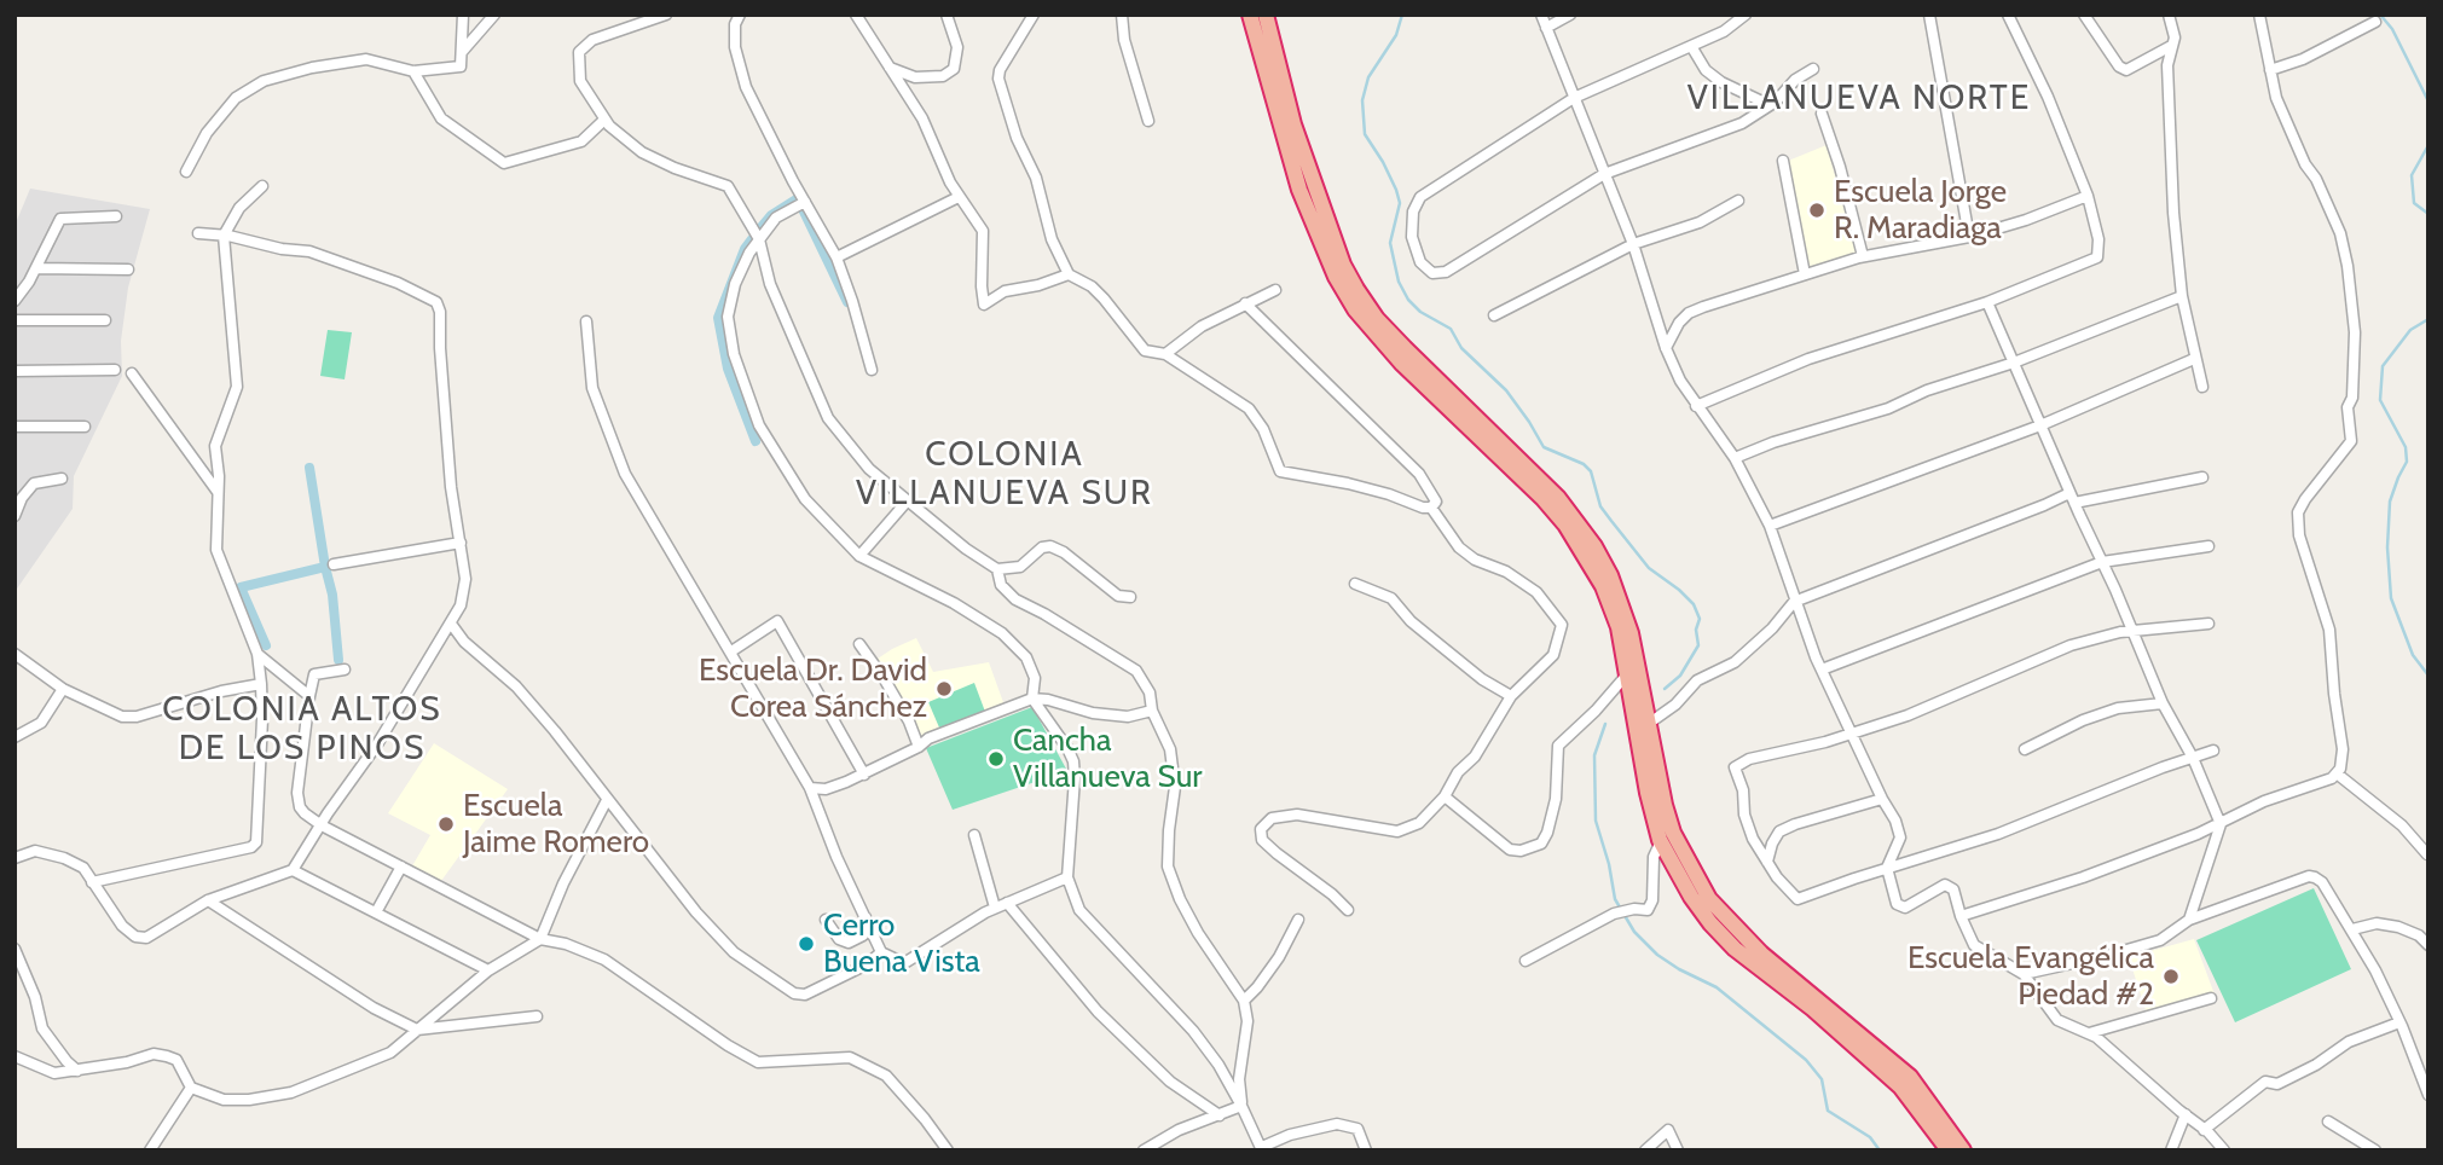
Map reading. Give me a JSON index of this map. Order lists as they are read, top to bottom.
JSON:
{
  "districts": ["VILLANUEVA NORTE", "COLONIA VILLANUEVA SUR", "COLONIA ALTOS DE LOS PINOS"],
  "places": [
    "Escuela Jorge R. Maradiaga",
    "Escuela Dr. David Corea Sánchez",
    "Cancha Villanueva Sur",
    "Escuela Jaime Romero",
    "Cerro Buena Vista",
    "Escuela Evangélica Piedad #2"
  ]
}
